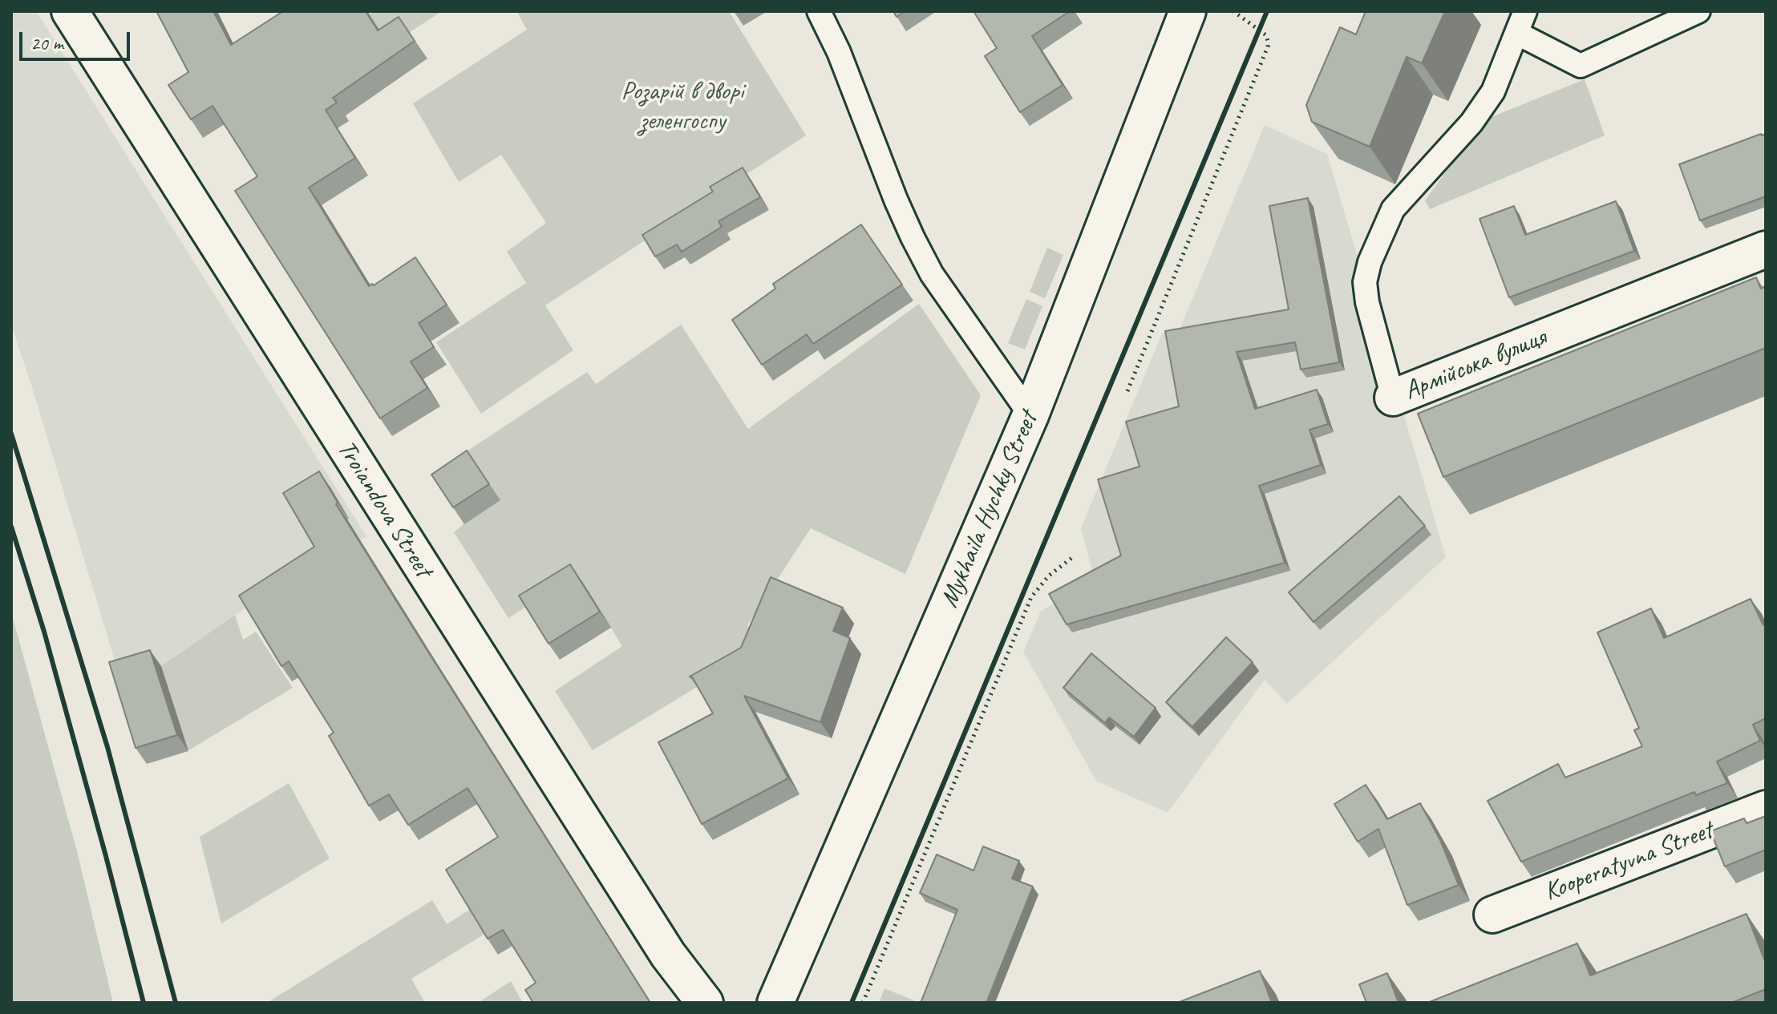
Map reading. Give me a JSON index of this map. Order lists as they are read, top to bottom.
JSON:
{
  "streets": {
    "street": [
      "Армійська вулиця",
      "Troiandova Street",
      "Mykhaila Hychky Street",
      "Kooperatyvna Street"
    ]
  },
  "parks": ["Розарій в дворі зеленгоспу"],
  "scale_bar": "20 m"
}
